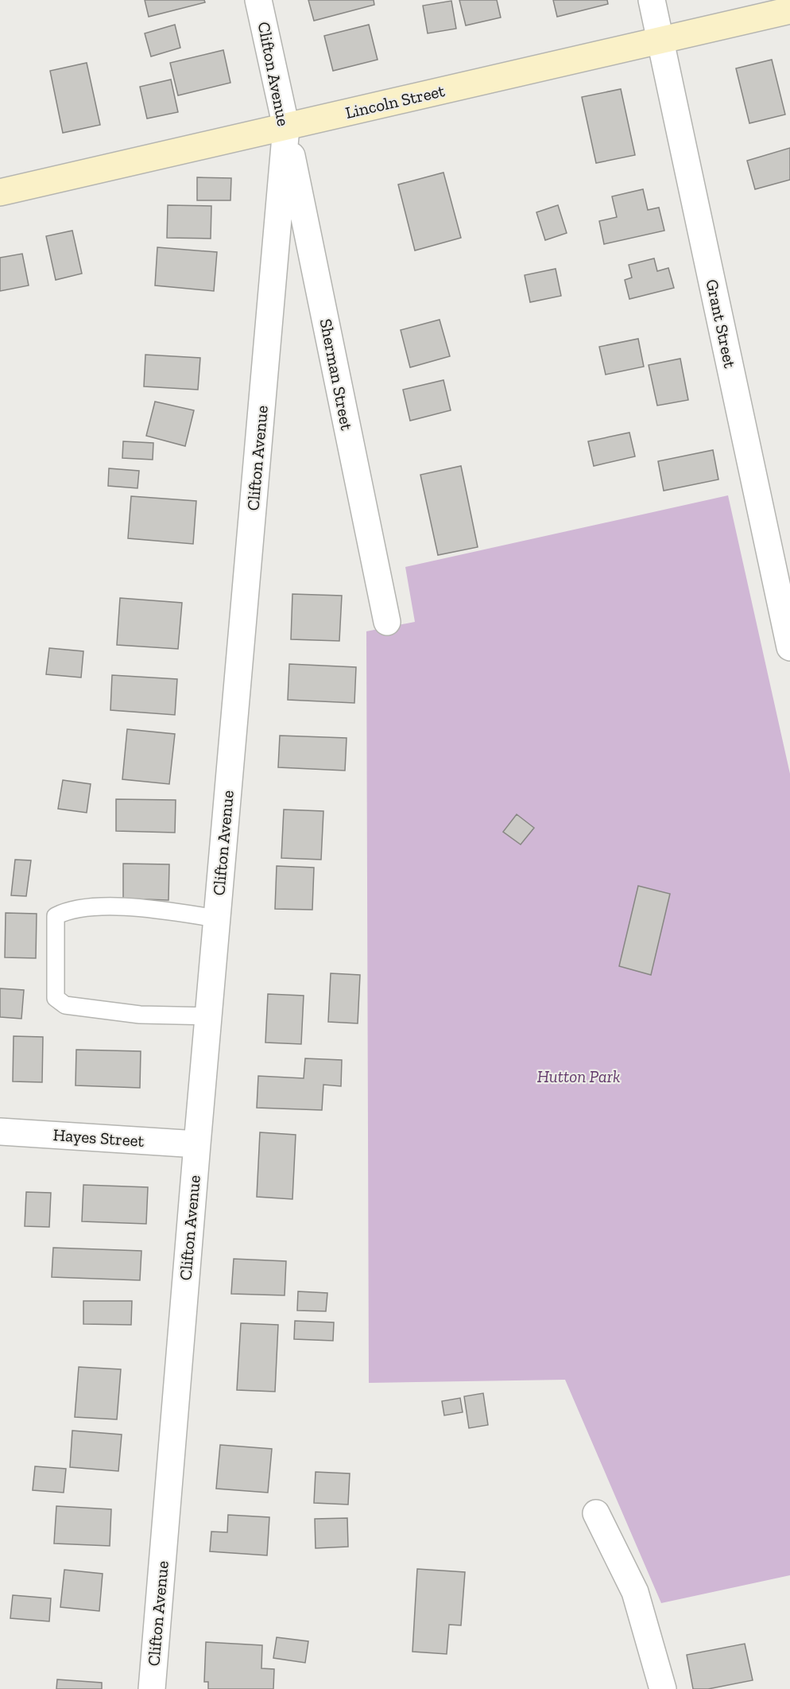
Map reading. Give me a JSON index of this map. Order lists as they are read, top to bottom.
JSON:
{
  "streets": {
    "street": [
      "Clifton Avenue",
      "Lincoln Street",
      "Grant Street",
      "Sherman Street",
      "Hayes Street"
    ]
  },
  "crossings": [
    ["Clifton Avenue", "Lincoln Street"],
    ["Clifton Avenue", "Sherman Street"],
    ["Clifton Avenue", "Hayes Street"],
    ["Lincoln Street", "Grant Street"],
    ["Lincoln Street", "Sherman Street"]
  ],
  "parks": ["Hutton Park"]
}
